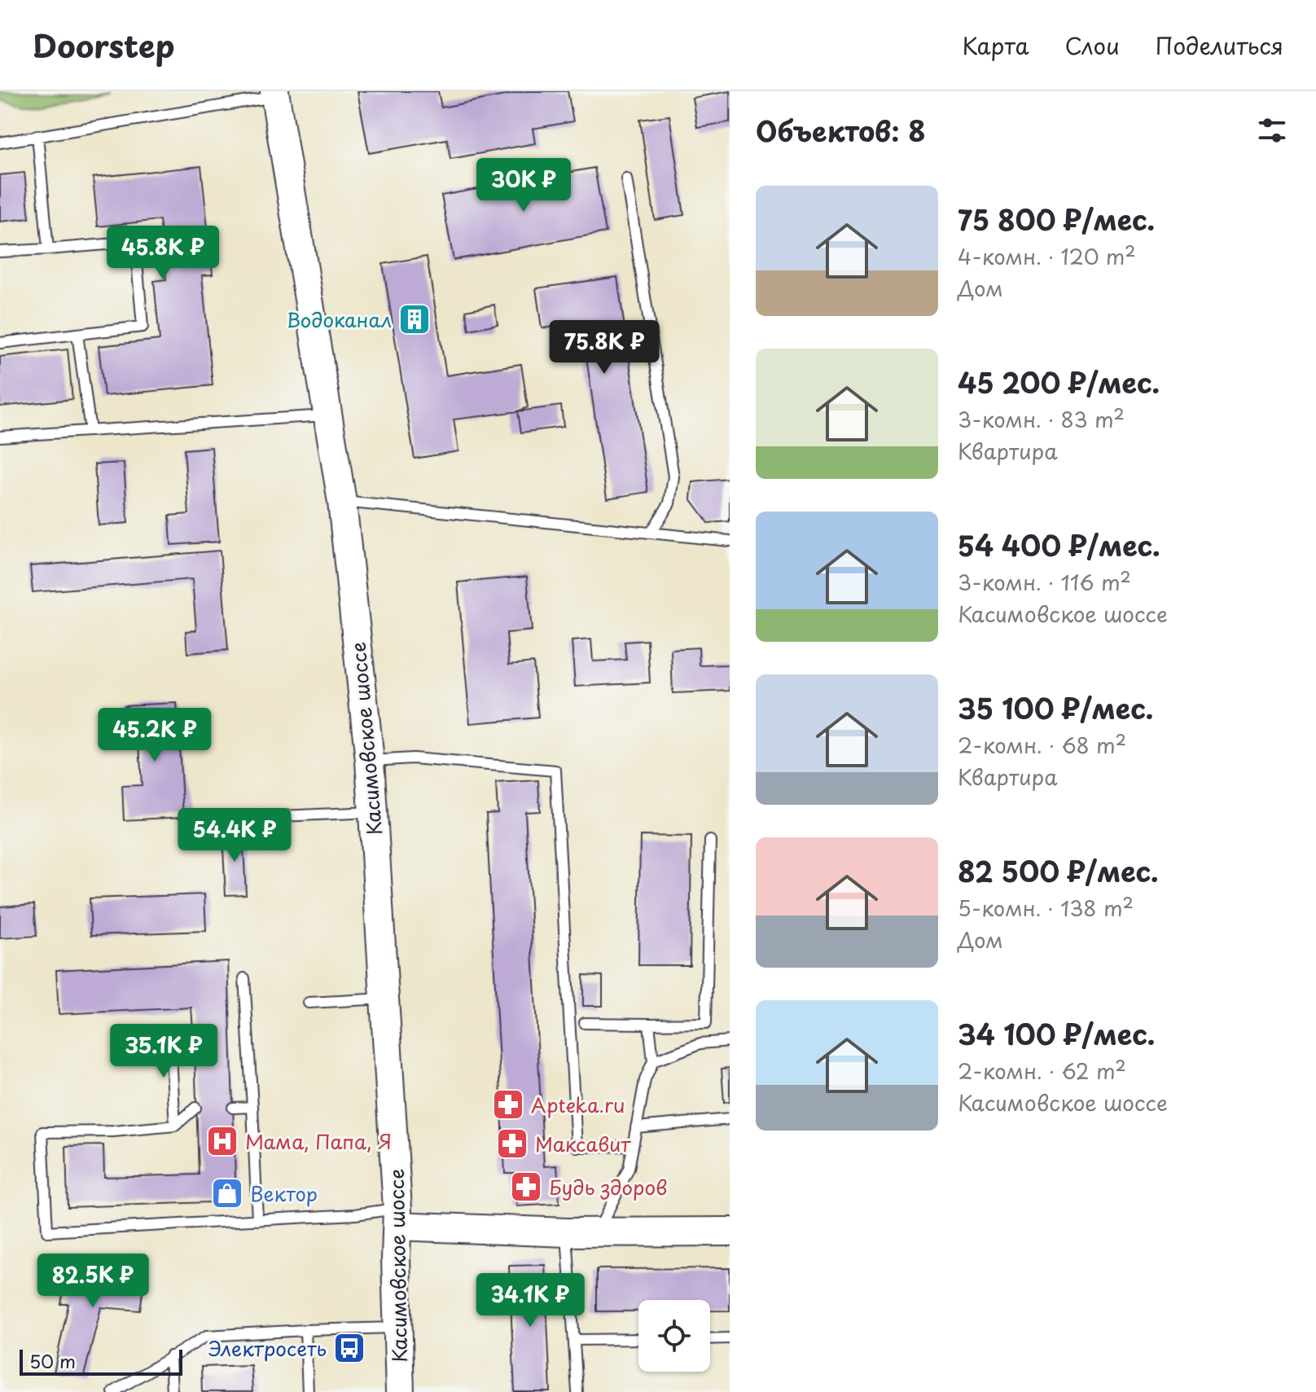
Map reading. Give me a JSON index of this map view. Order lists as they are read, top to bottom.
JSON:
{
  "streets": {
    "main road": ["Касимовское шоссе"]
  },
  "places": {
    "building": ["Водоканал"],
    "pharmacy": ["Apteka.ru", "Максавит", "Будь здоров"],
    "hospital": ["Мама, Папа, Я"],
    "shop": ["Вектор"],
    "bus stop": ["Электросеть"]
  },
  "scale_bar": "50 m",
  "page": {
    "header": "Doorstep",
    "nav": ["Карта", "Слои", "Поделиться"],
    "heading": "Объектов: 8",
    "price": [
      "30K ₽",
      "45.8K ₽",
      "75.8K ₽",
      "45.2K ₽",
      "54.4K ₽",
      "35.1K ₽",
      "82.5K ₽",
      "34.1K ₽"
    ],
    "list": [
      {
        "name": "75 800 ₽/мес.",
        "note": "4-комн. · 120 m² · Дом"
      },
      {
        "name": "45 200 ₽/мес.",
        "note": "3-комн. · 83 m² · Квартира"
      },
      {
        "name": "54 400 ₽/мес.",
        "note": "3-комн. · 116 m² · Касимовское шоссе"
      },
      {
        "name": "35 100 ₽/мес.",
        "note": "2-комн. · 68 m² · Квартира"
      },
      {
        "name": "82 500 ₽/мес.",
        "note": "5-комн. · 138 m² · Дом"
      },
      {
        "name": "34 100 ₽/мес.",
        "note": "2-комн. · 62 m² · Касимовское шоссе"
      }
    ],
    "scale": "50 m"
  }
}
